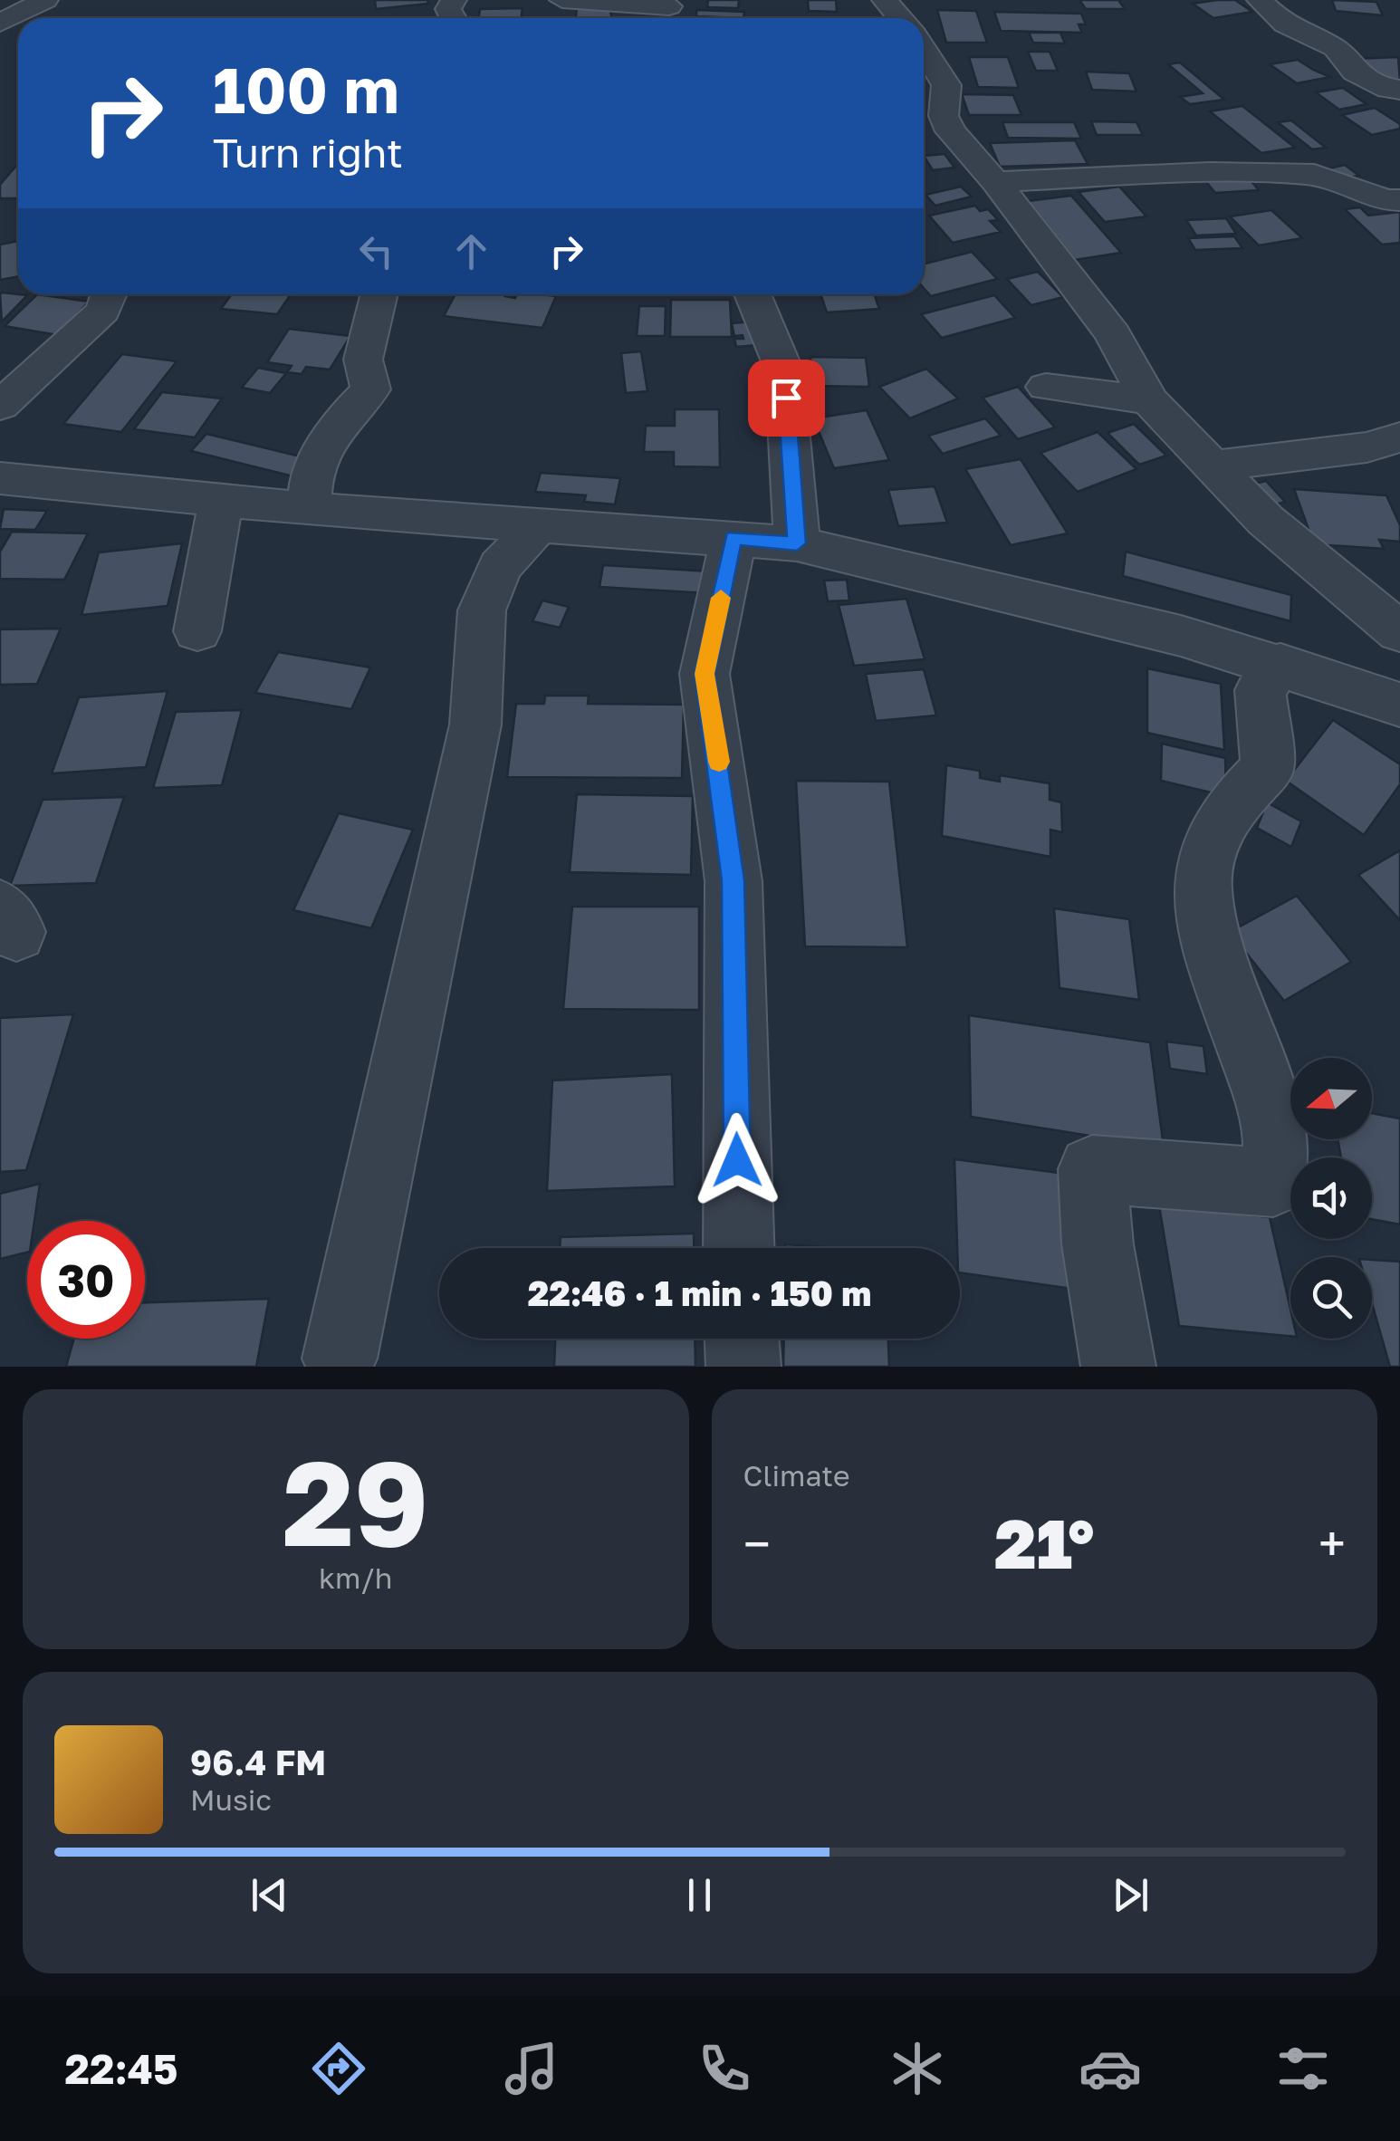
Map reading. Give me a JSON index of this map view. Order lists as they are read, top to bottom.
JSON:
{
  "north": "left",
  "page": {
    "turn": ["100 m", "Turn right"],
    "limit": "30",
    "trip": "22:46 · 1 min · 150 m",
    "tile": [
      ["29", "km/h"],
      "Climate"
    ],
    "heat": ["−", "21°", "+"],
    "song": ["96.4 FM", "Music"],
    "tabs": "22:45"
  }
}
